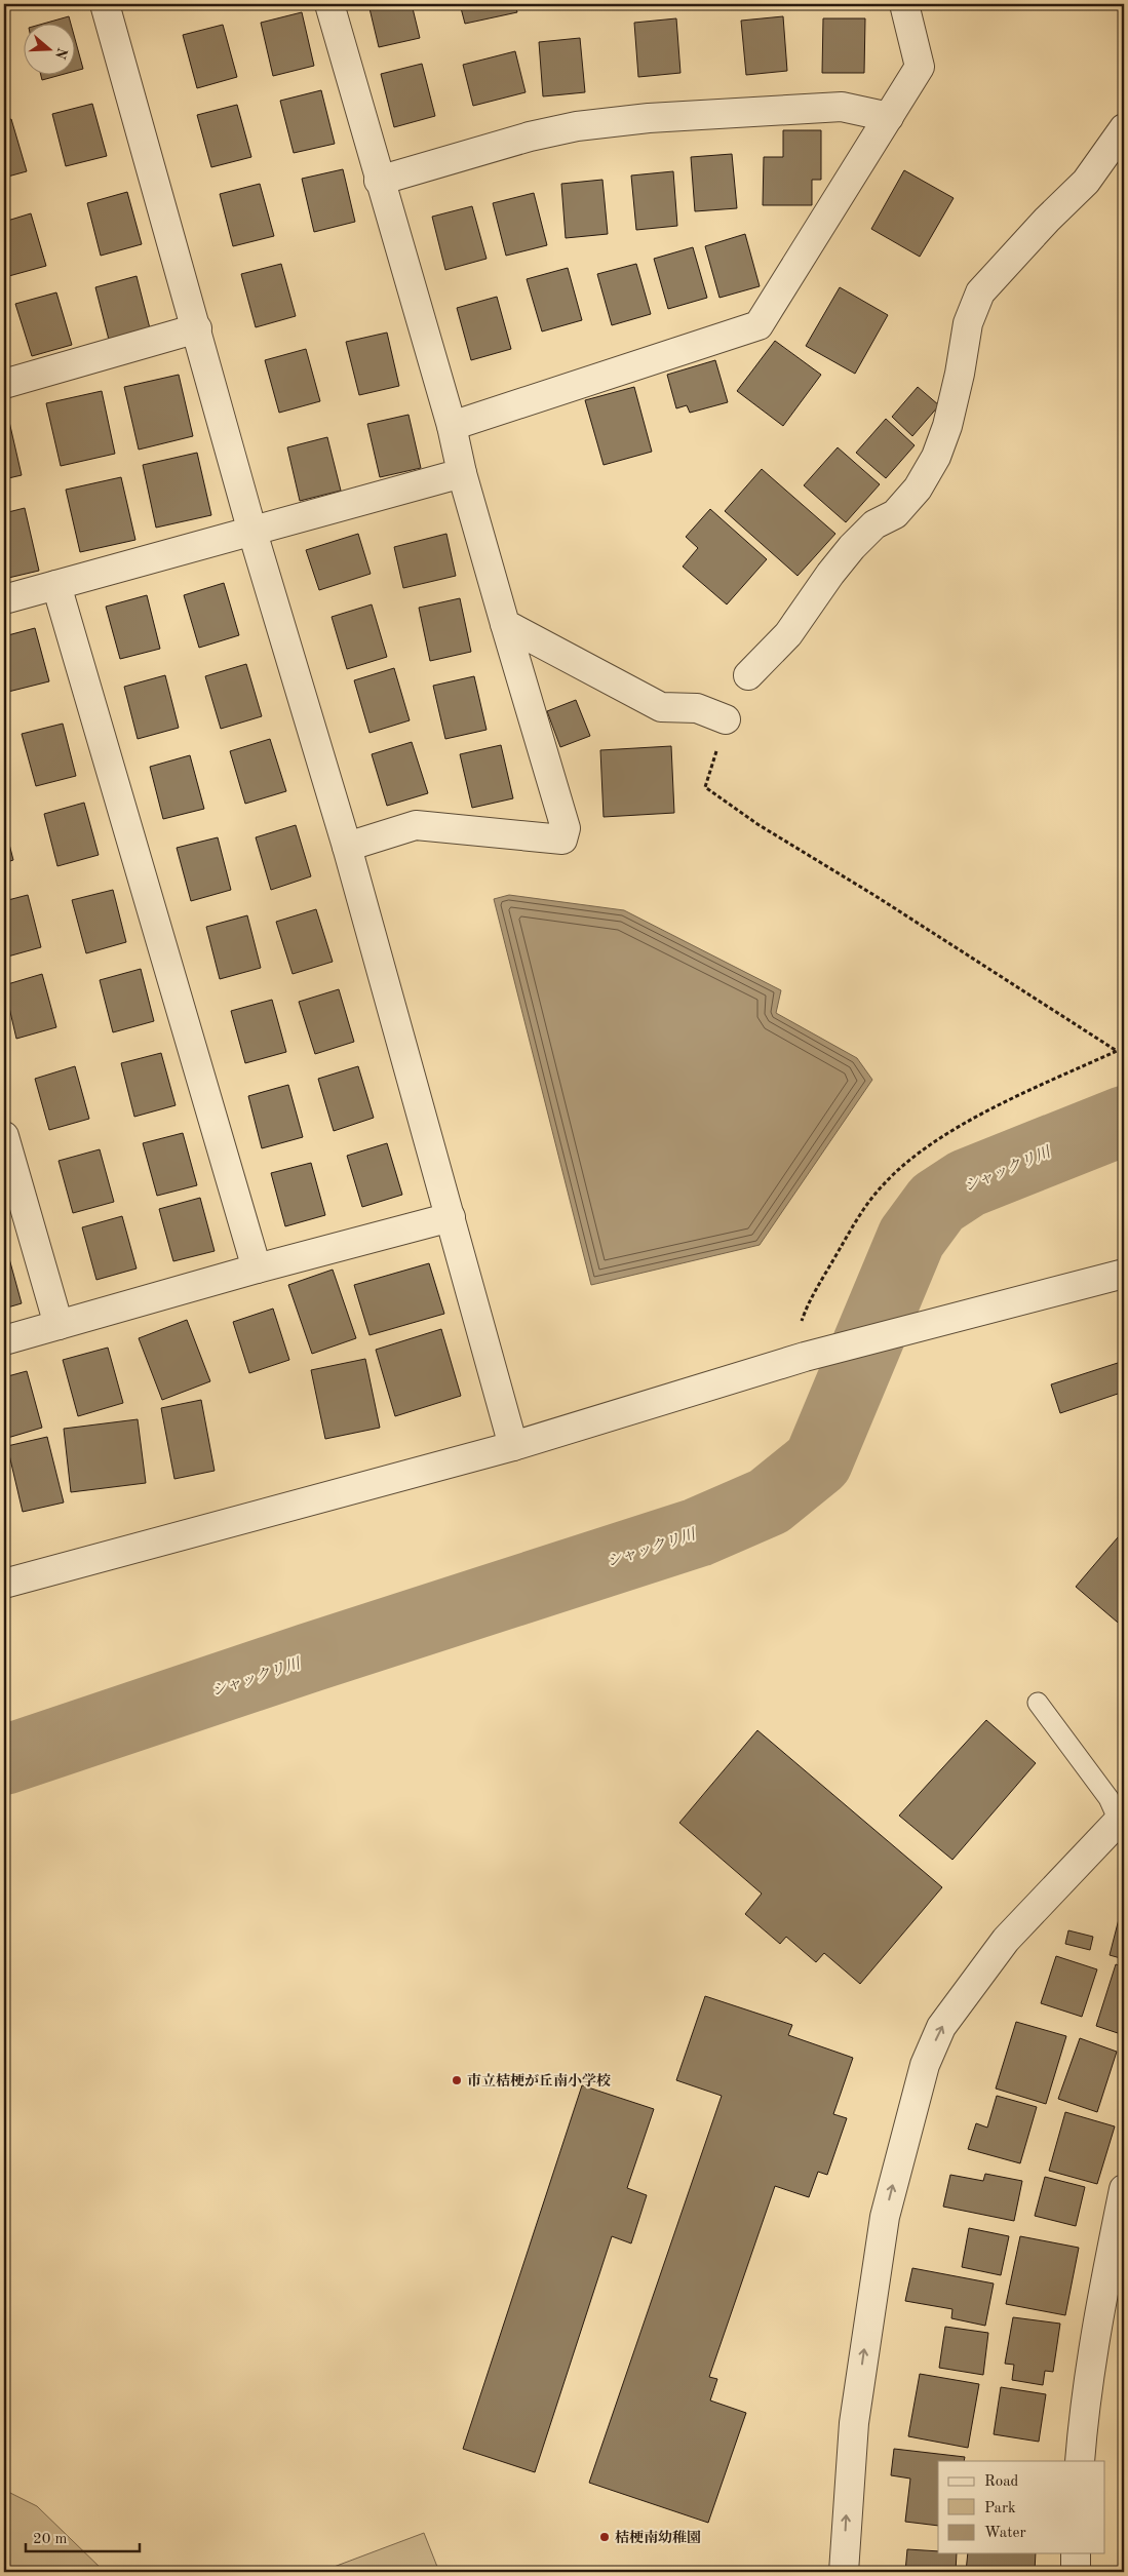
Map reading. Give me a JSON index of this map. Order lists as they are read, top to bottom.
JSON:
{
  "water": ["シャックリ川"],
  "places": ["市立桔梗が丘南小学校", "桔梗南幼稚園"],
  "legend": ["Road", "Park", "Water"],
  "scale_bar": "20 m",
  "north": "right"
}
